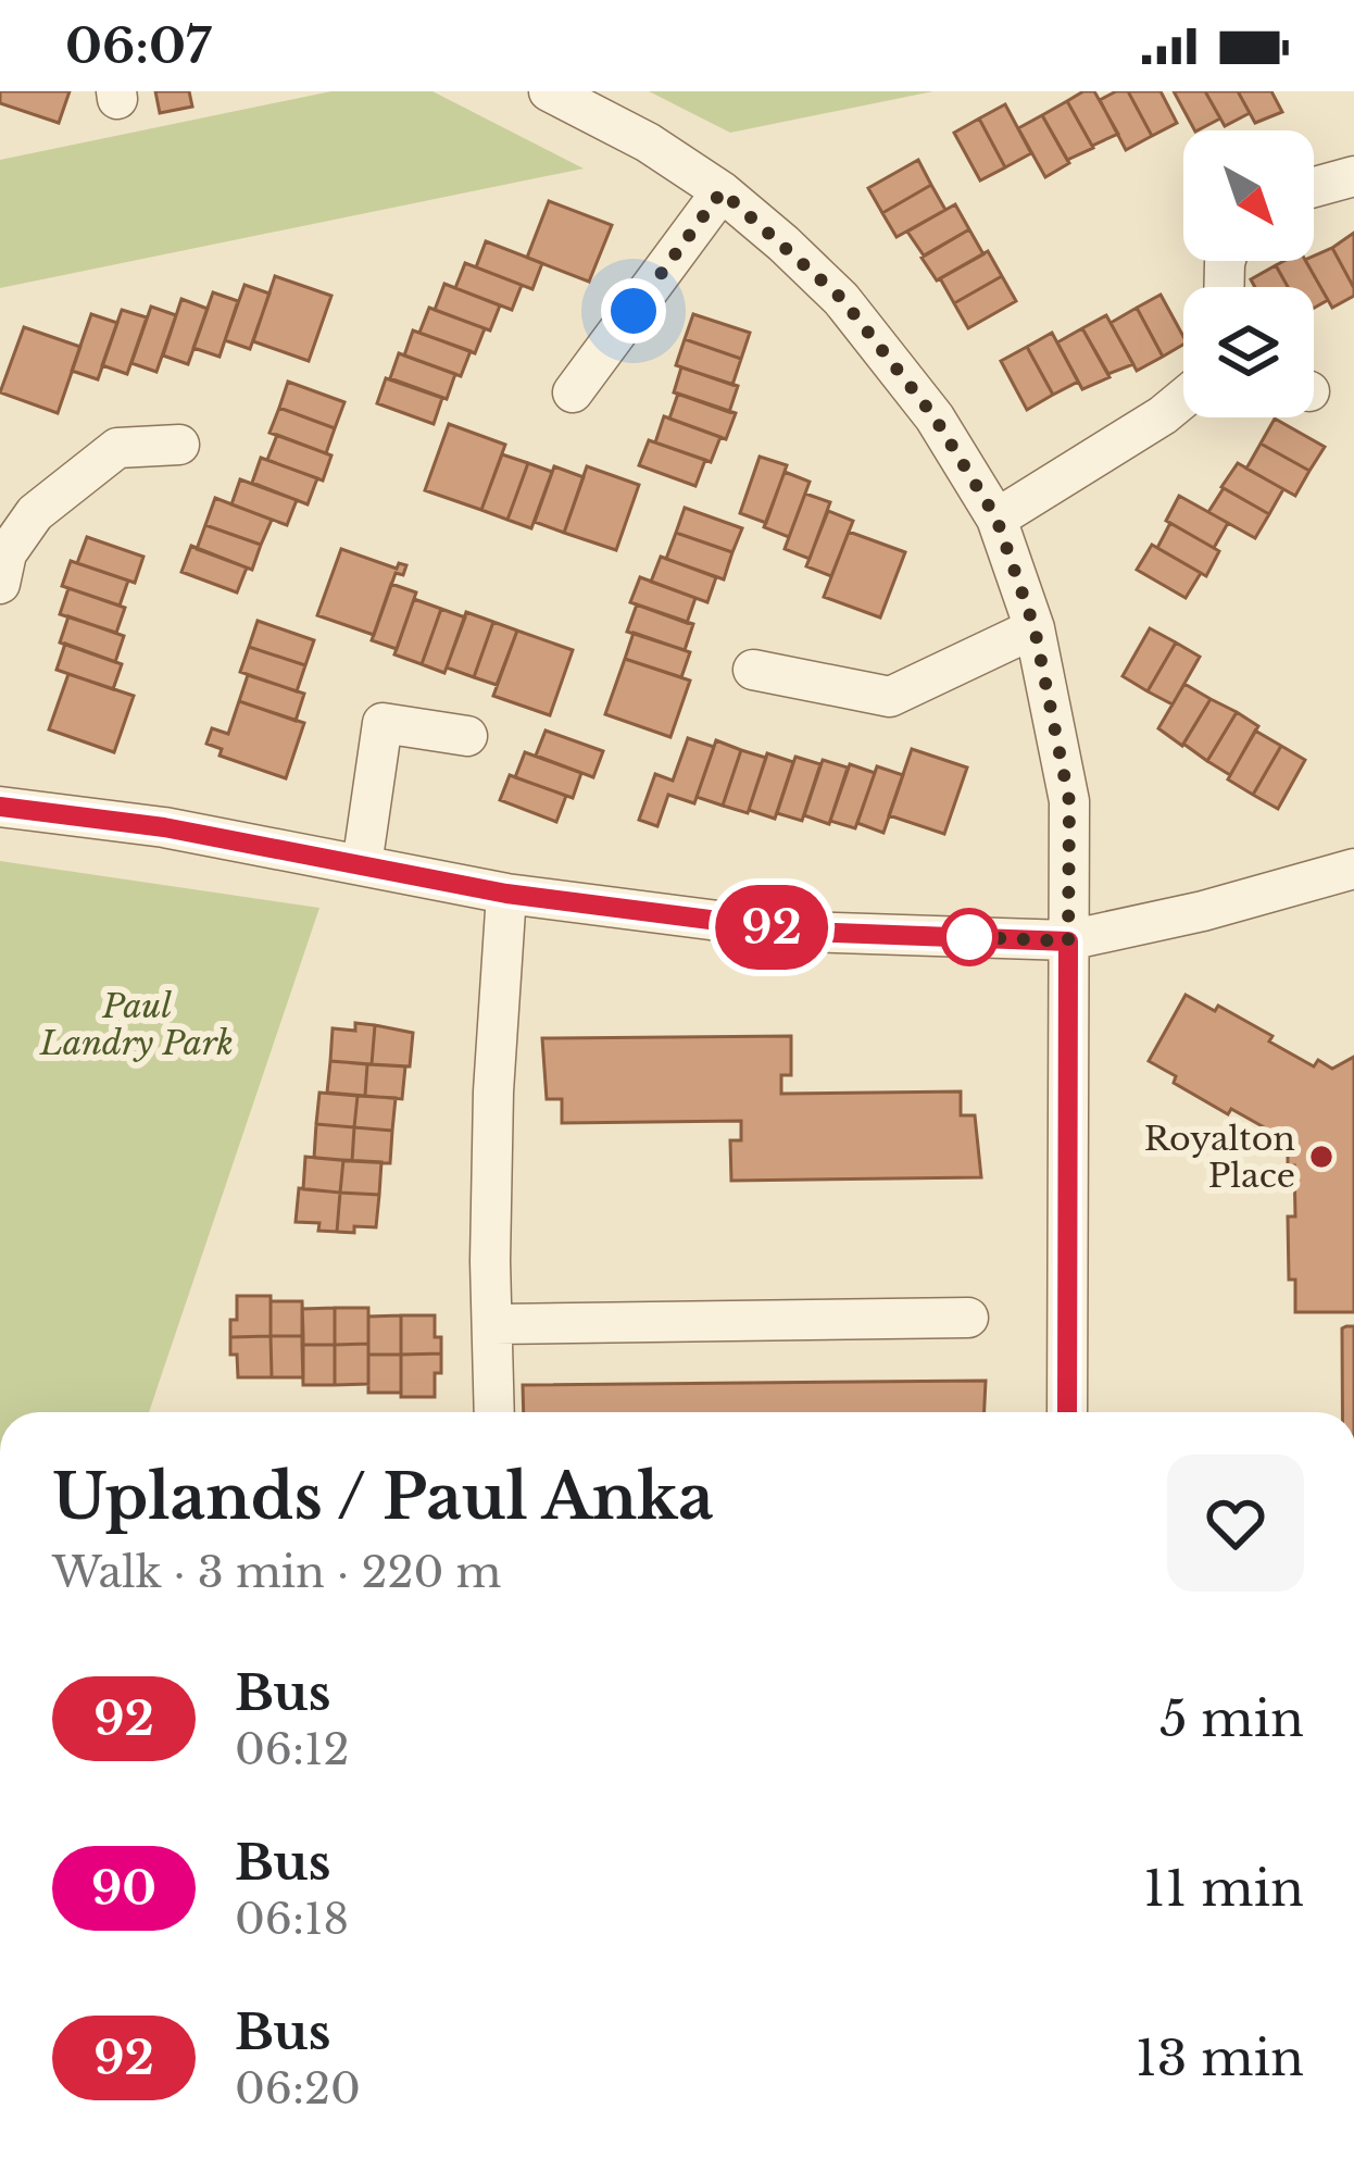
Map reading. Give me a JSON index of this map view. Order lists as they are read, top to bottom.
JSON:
{
  "parks": ["Paul Landry Park"],
  "places": ["Royalton Place"],
  "lines": ["bus line 92"],
  "north": "bottom right",
  "page": {
    "status": "06:07",
    "on_map": "92",
    "heading": ["Uplands / Paul Anka", "Walk · 3 min · 220 m"],
    "list": [
      {
        "mark": "92",
        "name": "Bus",
        "note": "06:12",
        "value": "5 min"
      },
      {
        "mark": "90",
        "name": "Bus",
        "note": "06:18",
        "value": "11 min"
      },
      {
        "mark": "92",
        "name": "Bus",
        "note": "06:20",
        "value": "13 min"
      }
    ]
  }
}
